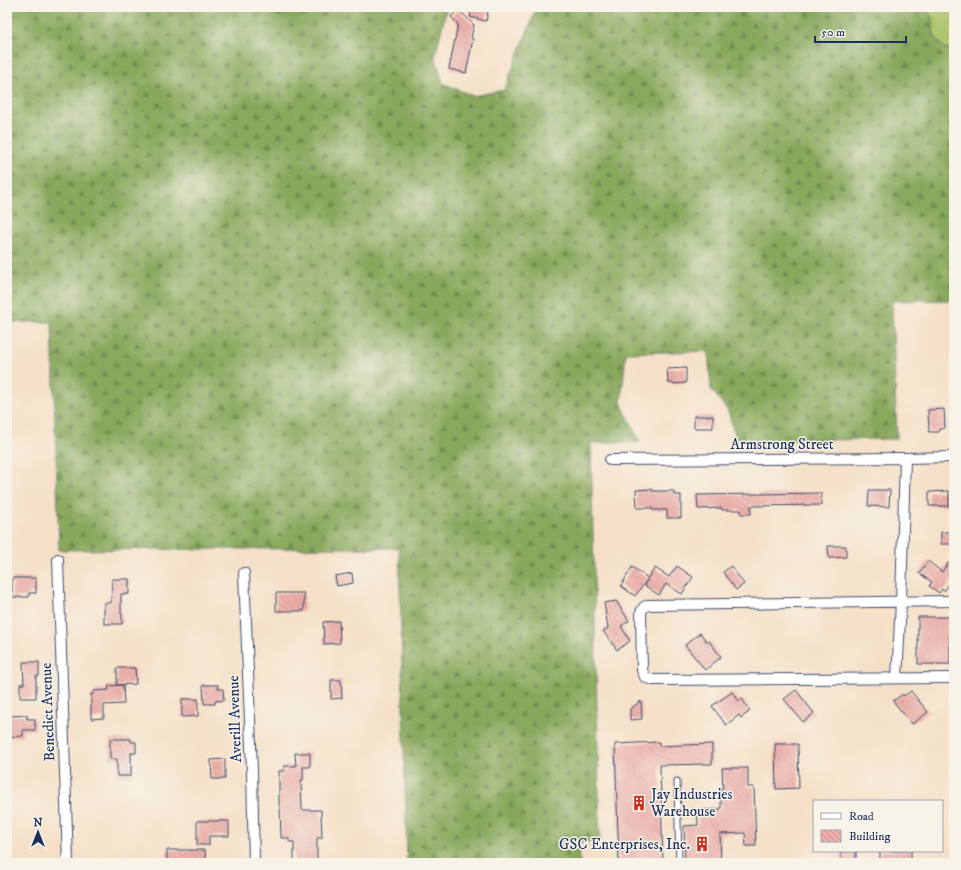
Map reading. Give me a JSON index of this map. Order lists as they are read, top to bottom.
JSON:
{
  "streets": {
    "street": ["Armstrong Street", "Benedict Avenue", "Averill Avenue"]
  },
  "places": {
    "building": ["Jay Industries Warehouse", "GSC Enterprises, Inc."]
  },
  "legend": ["Road", "Building"],
  "scale_bar": "50 m",
  "north": "top"
}
